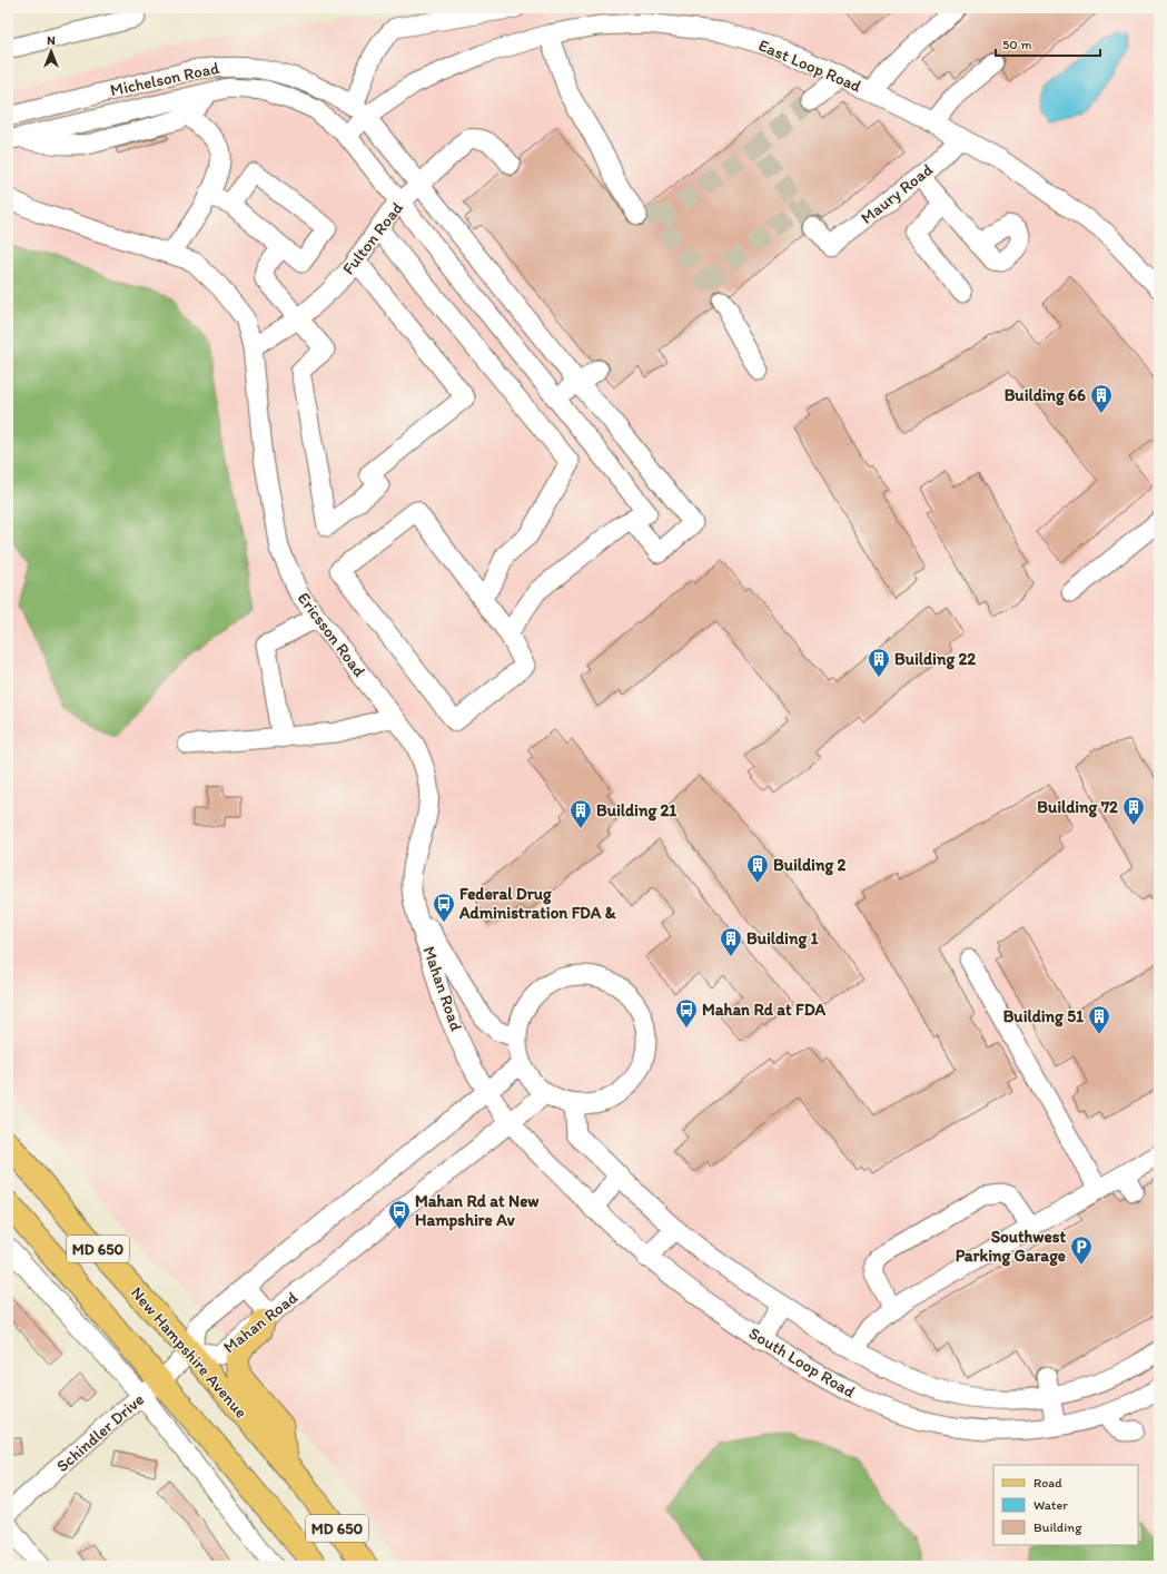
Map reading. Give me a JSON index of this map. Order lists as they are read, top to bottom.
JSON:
{
  "streets": {
    "main road": ["MD 650", "New Hampshire Avenue"],
    "street": [
      "East Loop Road",
      "Michelson Road",
      "Maury Road",
      "Fulton Road",
      "Ericsson Road",
      "Mahan Road",
      "South Loop Road",
      "Schindler Drive"
    ]
  },
  "crossings": [
    ["East Loop Road", "Michelson Road"],
    ["East Loop Road", "Maury Road"],
    ["Michelson Road", "Fulton Road"],
    ["Fulton Road", "Ericsson Road"],
    ["Ericsson Road", "Mahan Road"],
    ["Mahan Road", "New Hampshire Avenue"],
    ["Mahan Road", "South Loop Road"],
    ["Mahan Road", "Schindler Drive"],
    ["MD 650", "Schindler Drive"],
    ["New Hampshire Avenue", "Schindler Drive"]
  ],
  "places": {
    "building": [
      "Building 66",
      "Building 22",
      "Building 72",
      "Building 21",
      "Building 2",
      "Building 1",
      "Building 51"
    ],
    "bus stop": ["Federal Drug Administration FDA &", "Mahan Rd at FDA", "Mahan Rd at New Hampshire Av"],
    "parking": ["Southwest Parking Garage"]
  },
  "legend": ["Road", "Water", "Building"],
  "scale_bar": "50 m",
  "north": "top"
}
